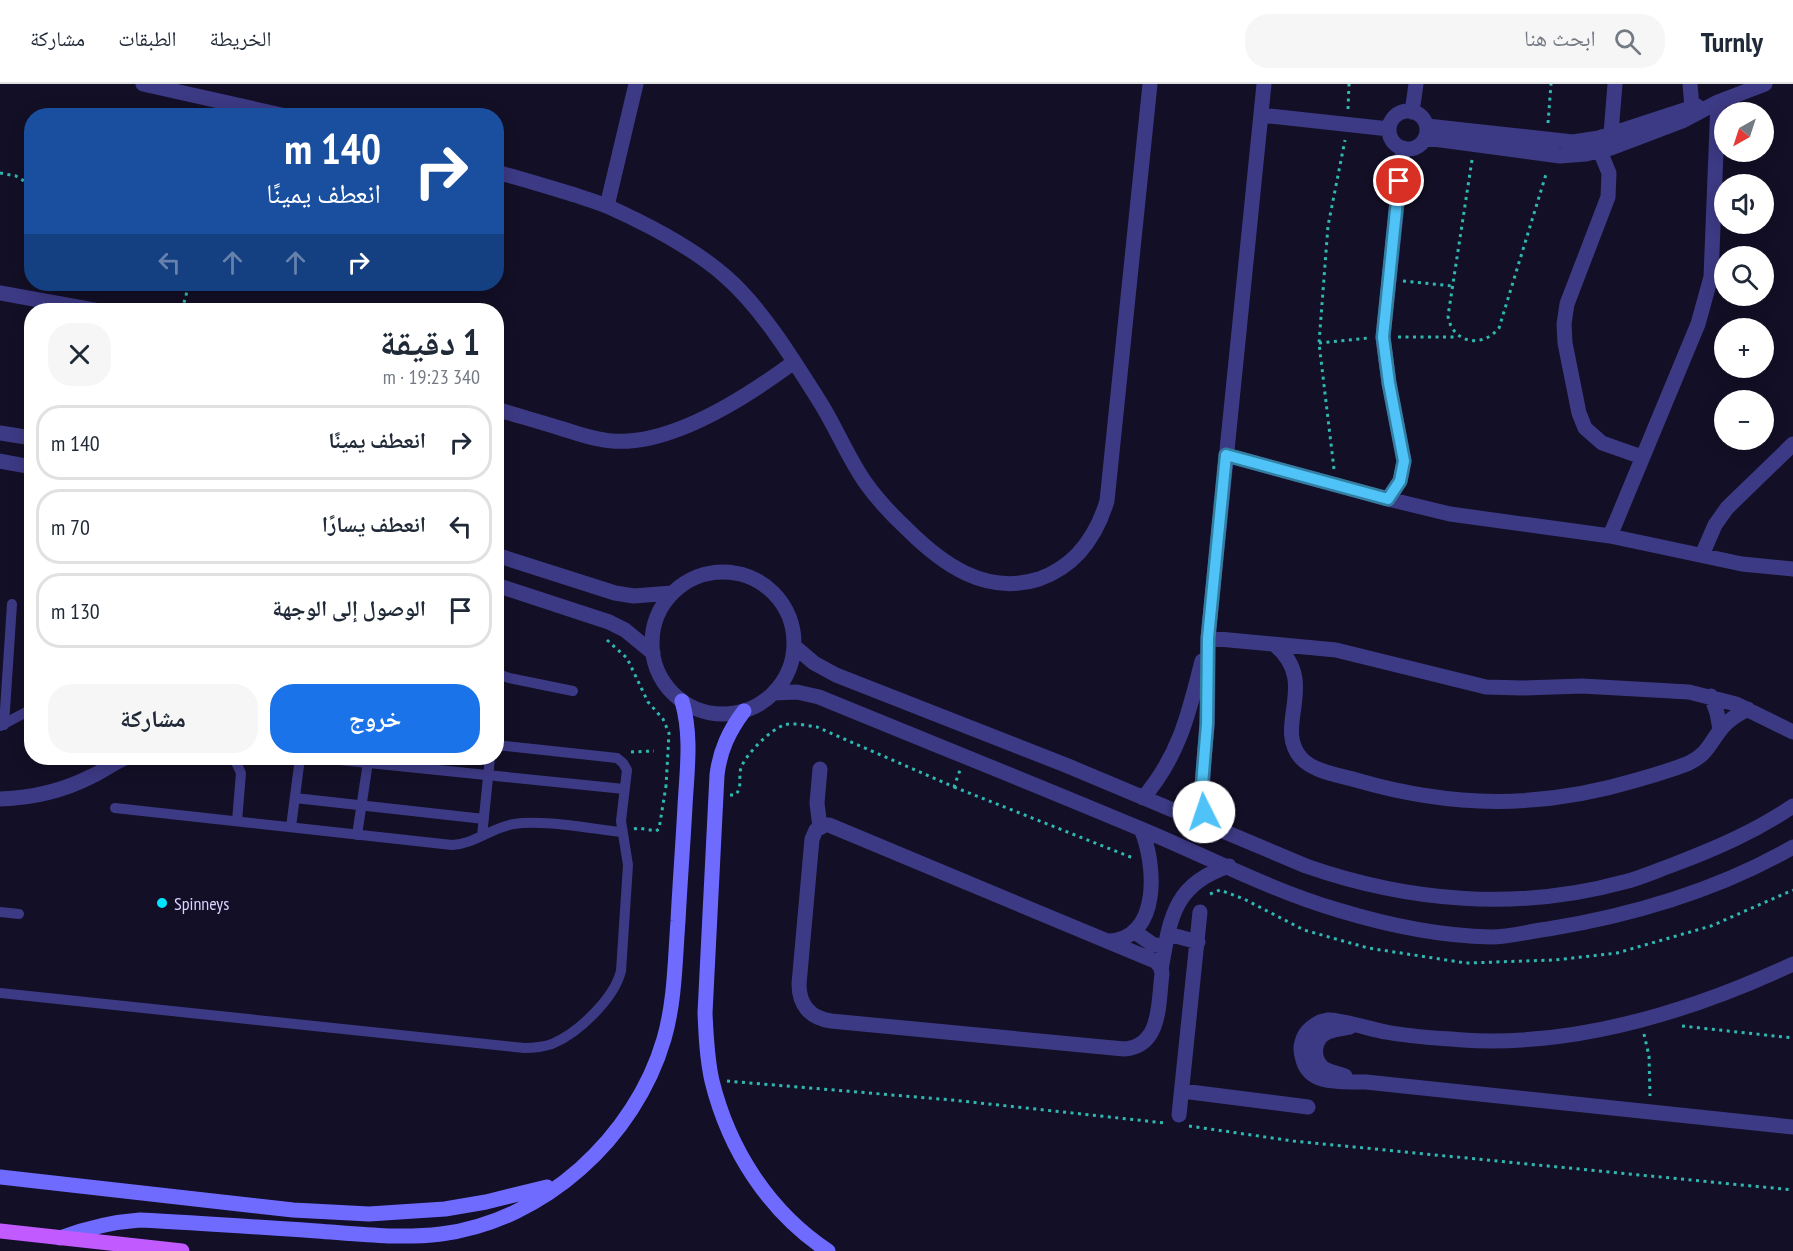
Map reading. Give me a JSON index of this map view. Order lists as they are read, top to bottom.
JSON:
{
  "places": ["Spinneys"],
  "north": "bottom left",
  "page": {
    "header": "Turnly",
    "search": "ابحث هنا",
    "nav": ["الخريطة", "الطبقات", "مشاركة"],
    "map_buttons": ["+", "−"],
    "turn": ["140 m", "انعطف يمينًا"],
    "heading": ["1 دقيقة", "340 m · 19:23"],
    "list": [
      {
        "name": "انعطف يمينًا",
        "value": "140 m"
      },
      {
        "name": "انعطف يسارًا",
        "value": "70 m"
      },
      {
        "name": "الوصول إلى الوجهة",
        "value": "130 m"
      }
    ],
    "buttons": ["خروج", "مشاركة"]
  }
}
